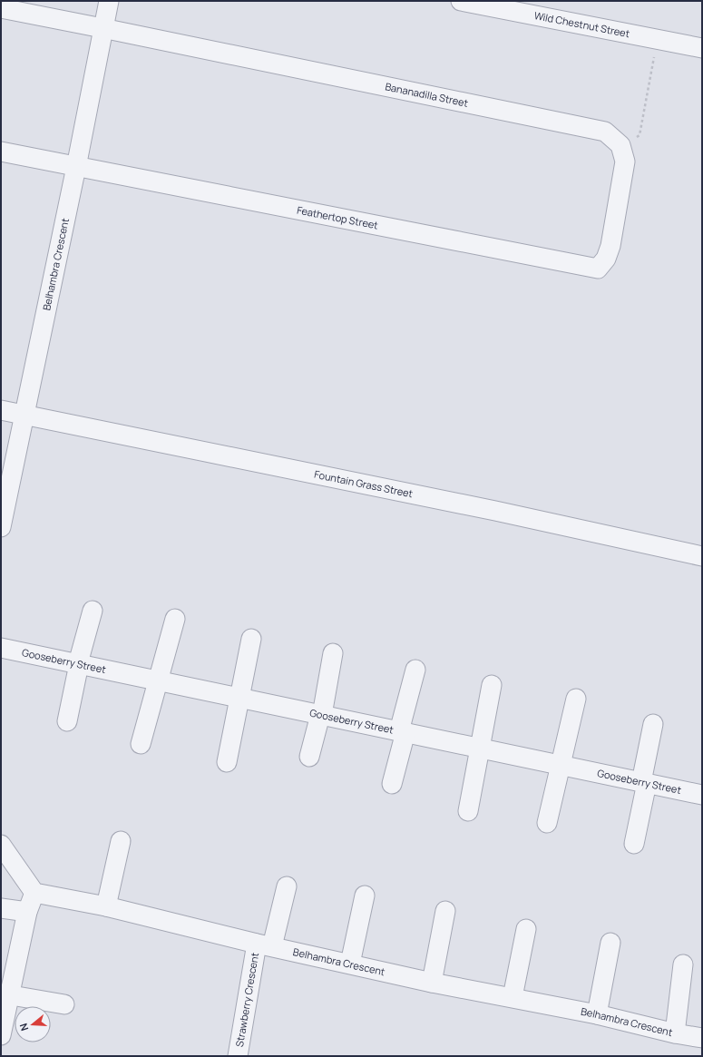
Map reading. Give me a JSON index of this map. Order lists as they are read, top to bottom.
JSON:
{
  "streets": {
    "street": [
      "Wild Chestnut Street",
      "Bananadilla Street",
      "Feathertop Street",
      "Belhambra Crescent",
      "Fountain Grass Street",
      "Gooseberry Street",
      "Strawberry Crescent"
    ]
  },
  "crossings": [
    ["Bananadilla Street", "Feathertop Street"],
    ["Bananadilla Street", "Belhambra Crescent"],
    ["Feathertop Street", "Belhambra Crescent"],
    ["Belhambra Crescent", "Fountain Grass Street"],
    ["Belhambra Crescent", "Strawberry Crescent"]
  ],
  "north": "left"
}
